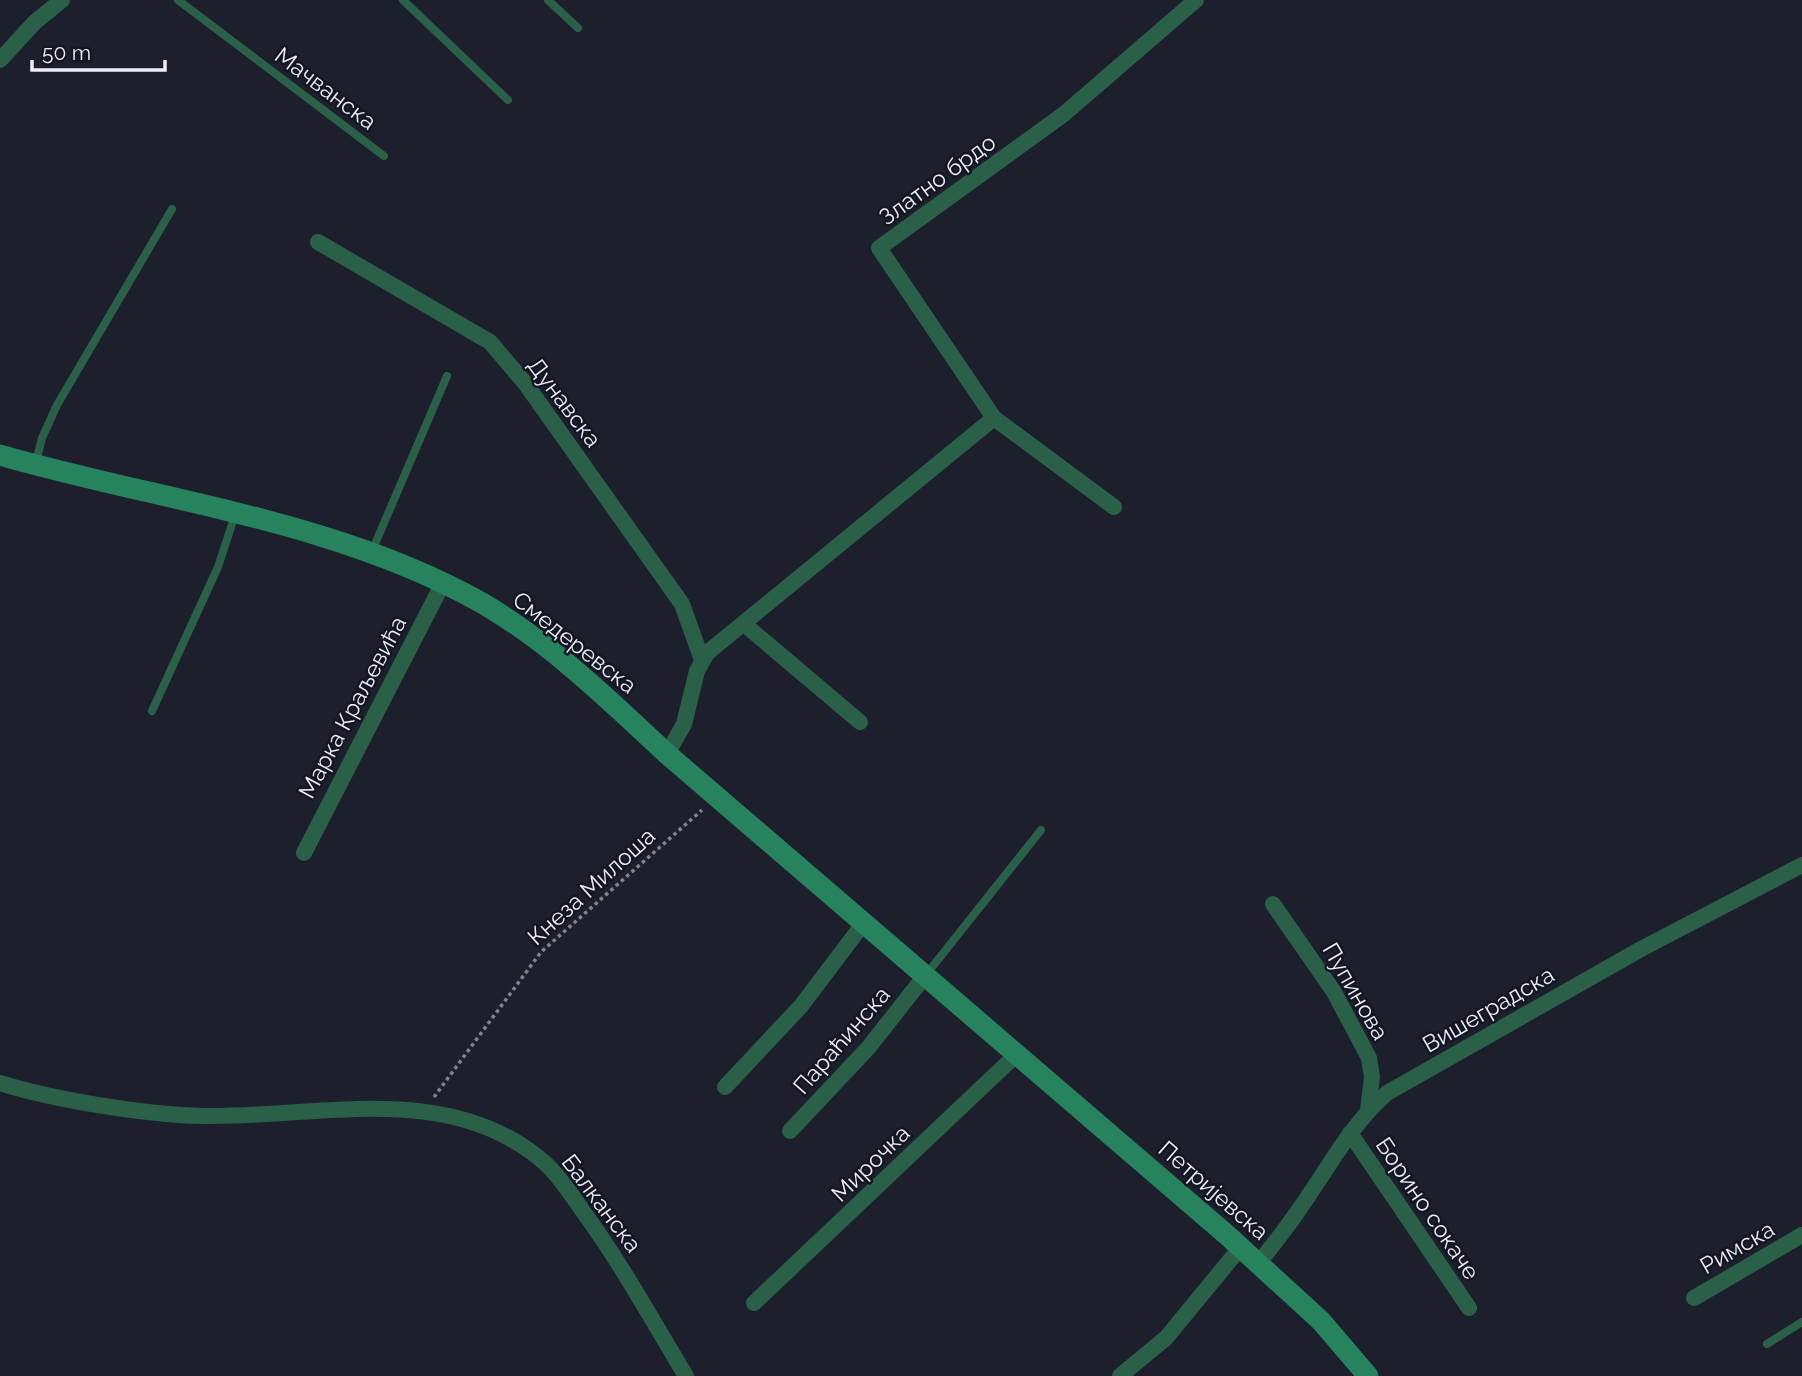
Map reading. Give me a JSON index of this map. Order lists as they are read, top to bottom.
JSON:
{
  "streets": {
    "main road": ["Смедеревска", "Петријевска"],
    "street": [
      "Златно брдо",
      "Дунавска",
      "Марка Краљевића",
      "Пупинова",
      "Вишеградска",
      "Параћинска",
      "Мирочка",
      "Балканска",
      "Борино сокаче",
      "Римска"
    ],
    "lane": ["Мачванска"],
    "path": ["Кнеза Милоша"]
  },
  "crossings": [
    ["Смедеревска", "Марка Краљевића"],
    ["Смедеревска", "Кнеза Милоша"],
    ["Смедеревска", "Параћинска"],
    ["Смедеревска", "Мирочка"],
    ["Смедеревска", "Петријевска"],
    ["Кнеза Милоша", "Балканска"],
    ["Пупинова", "Вишеградска"],
    ["Вишеградска", "Петријевска"],
    ["Вишеградска", "Борино сокаче"],
    ["Мирочка", "Петријевска"]
  ],
  "scale_bar": "50 m"
}
